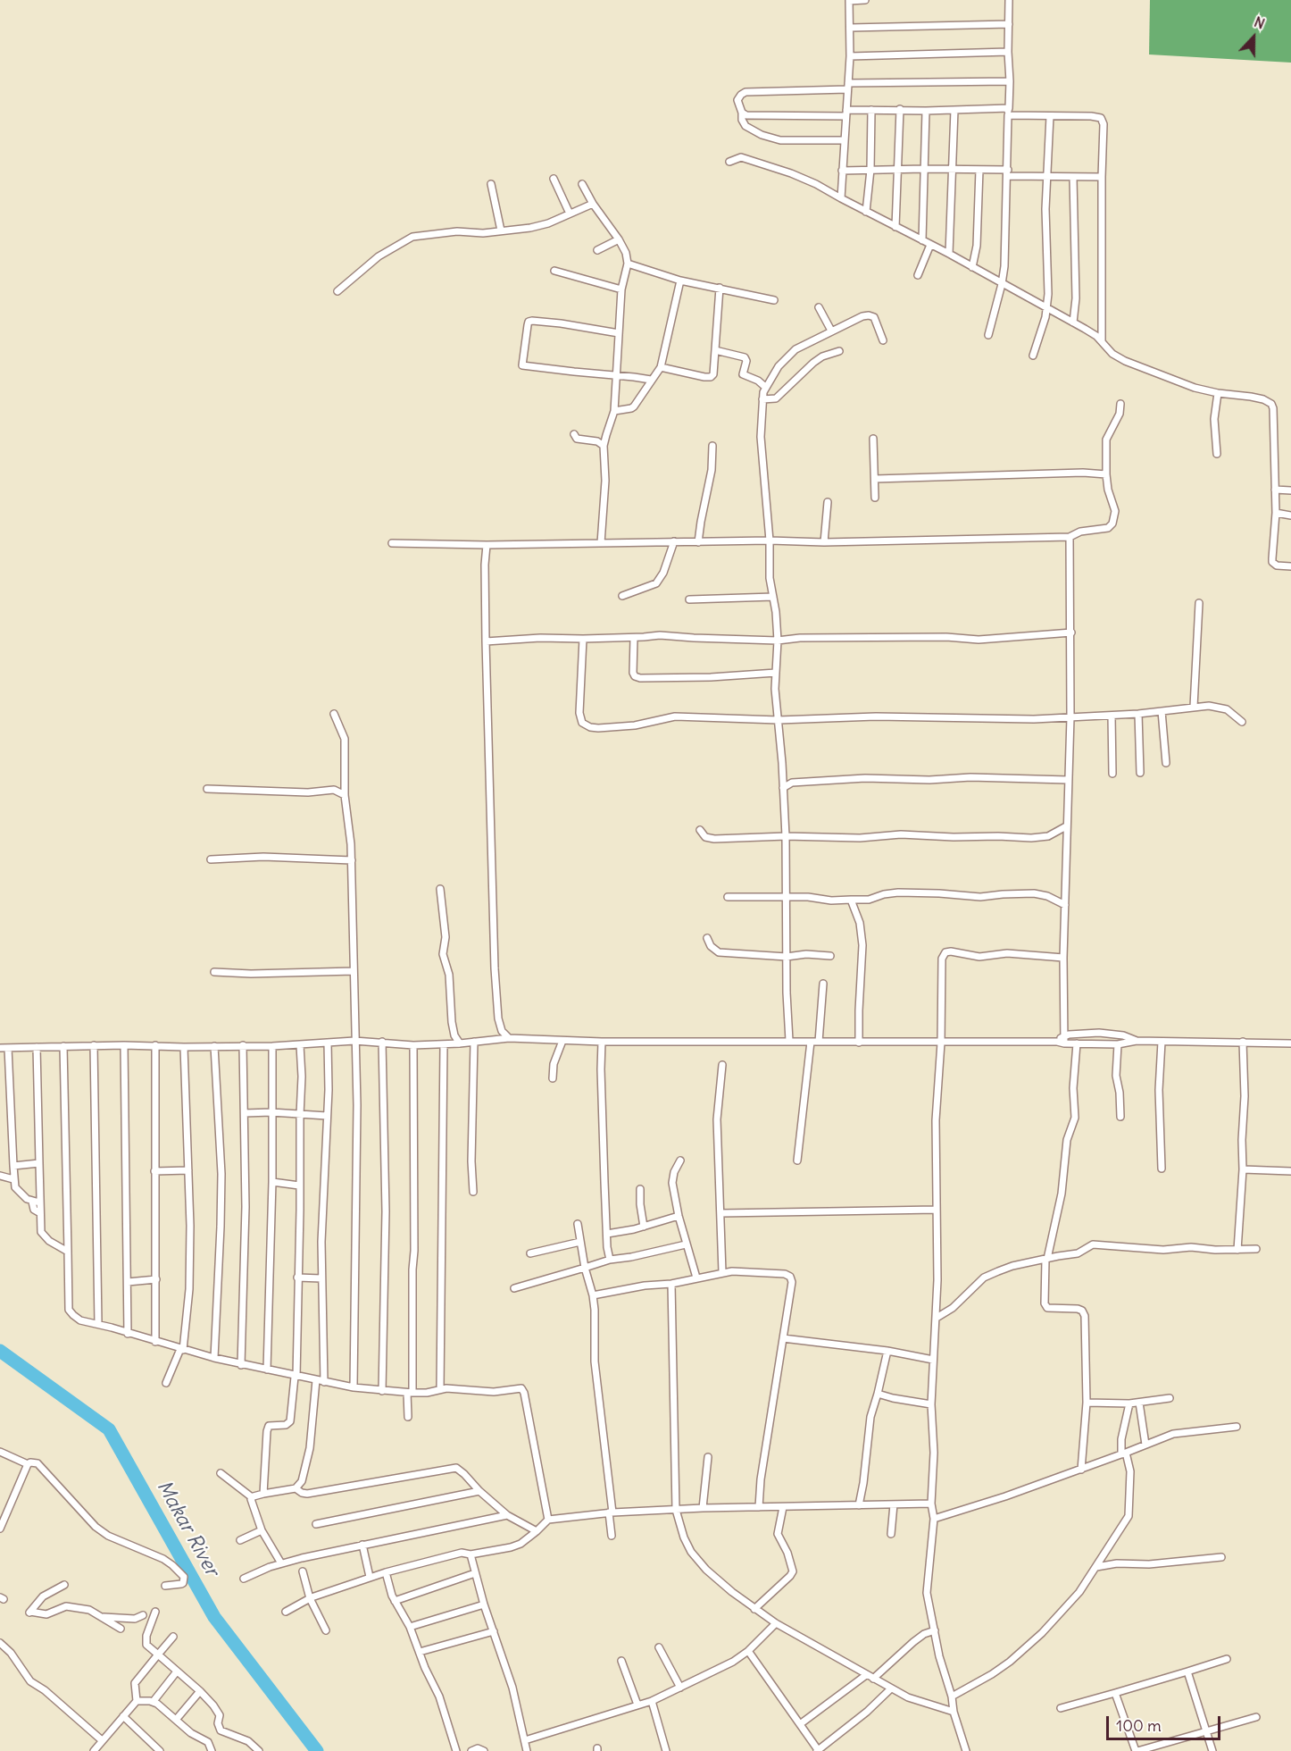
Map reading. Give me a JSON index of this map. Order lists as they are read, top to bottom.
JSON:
{
  "water": ["Makar River"],
  "scale_bar": "100 m",
  "north": "top"
}
